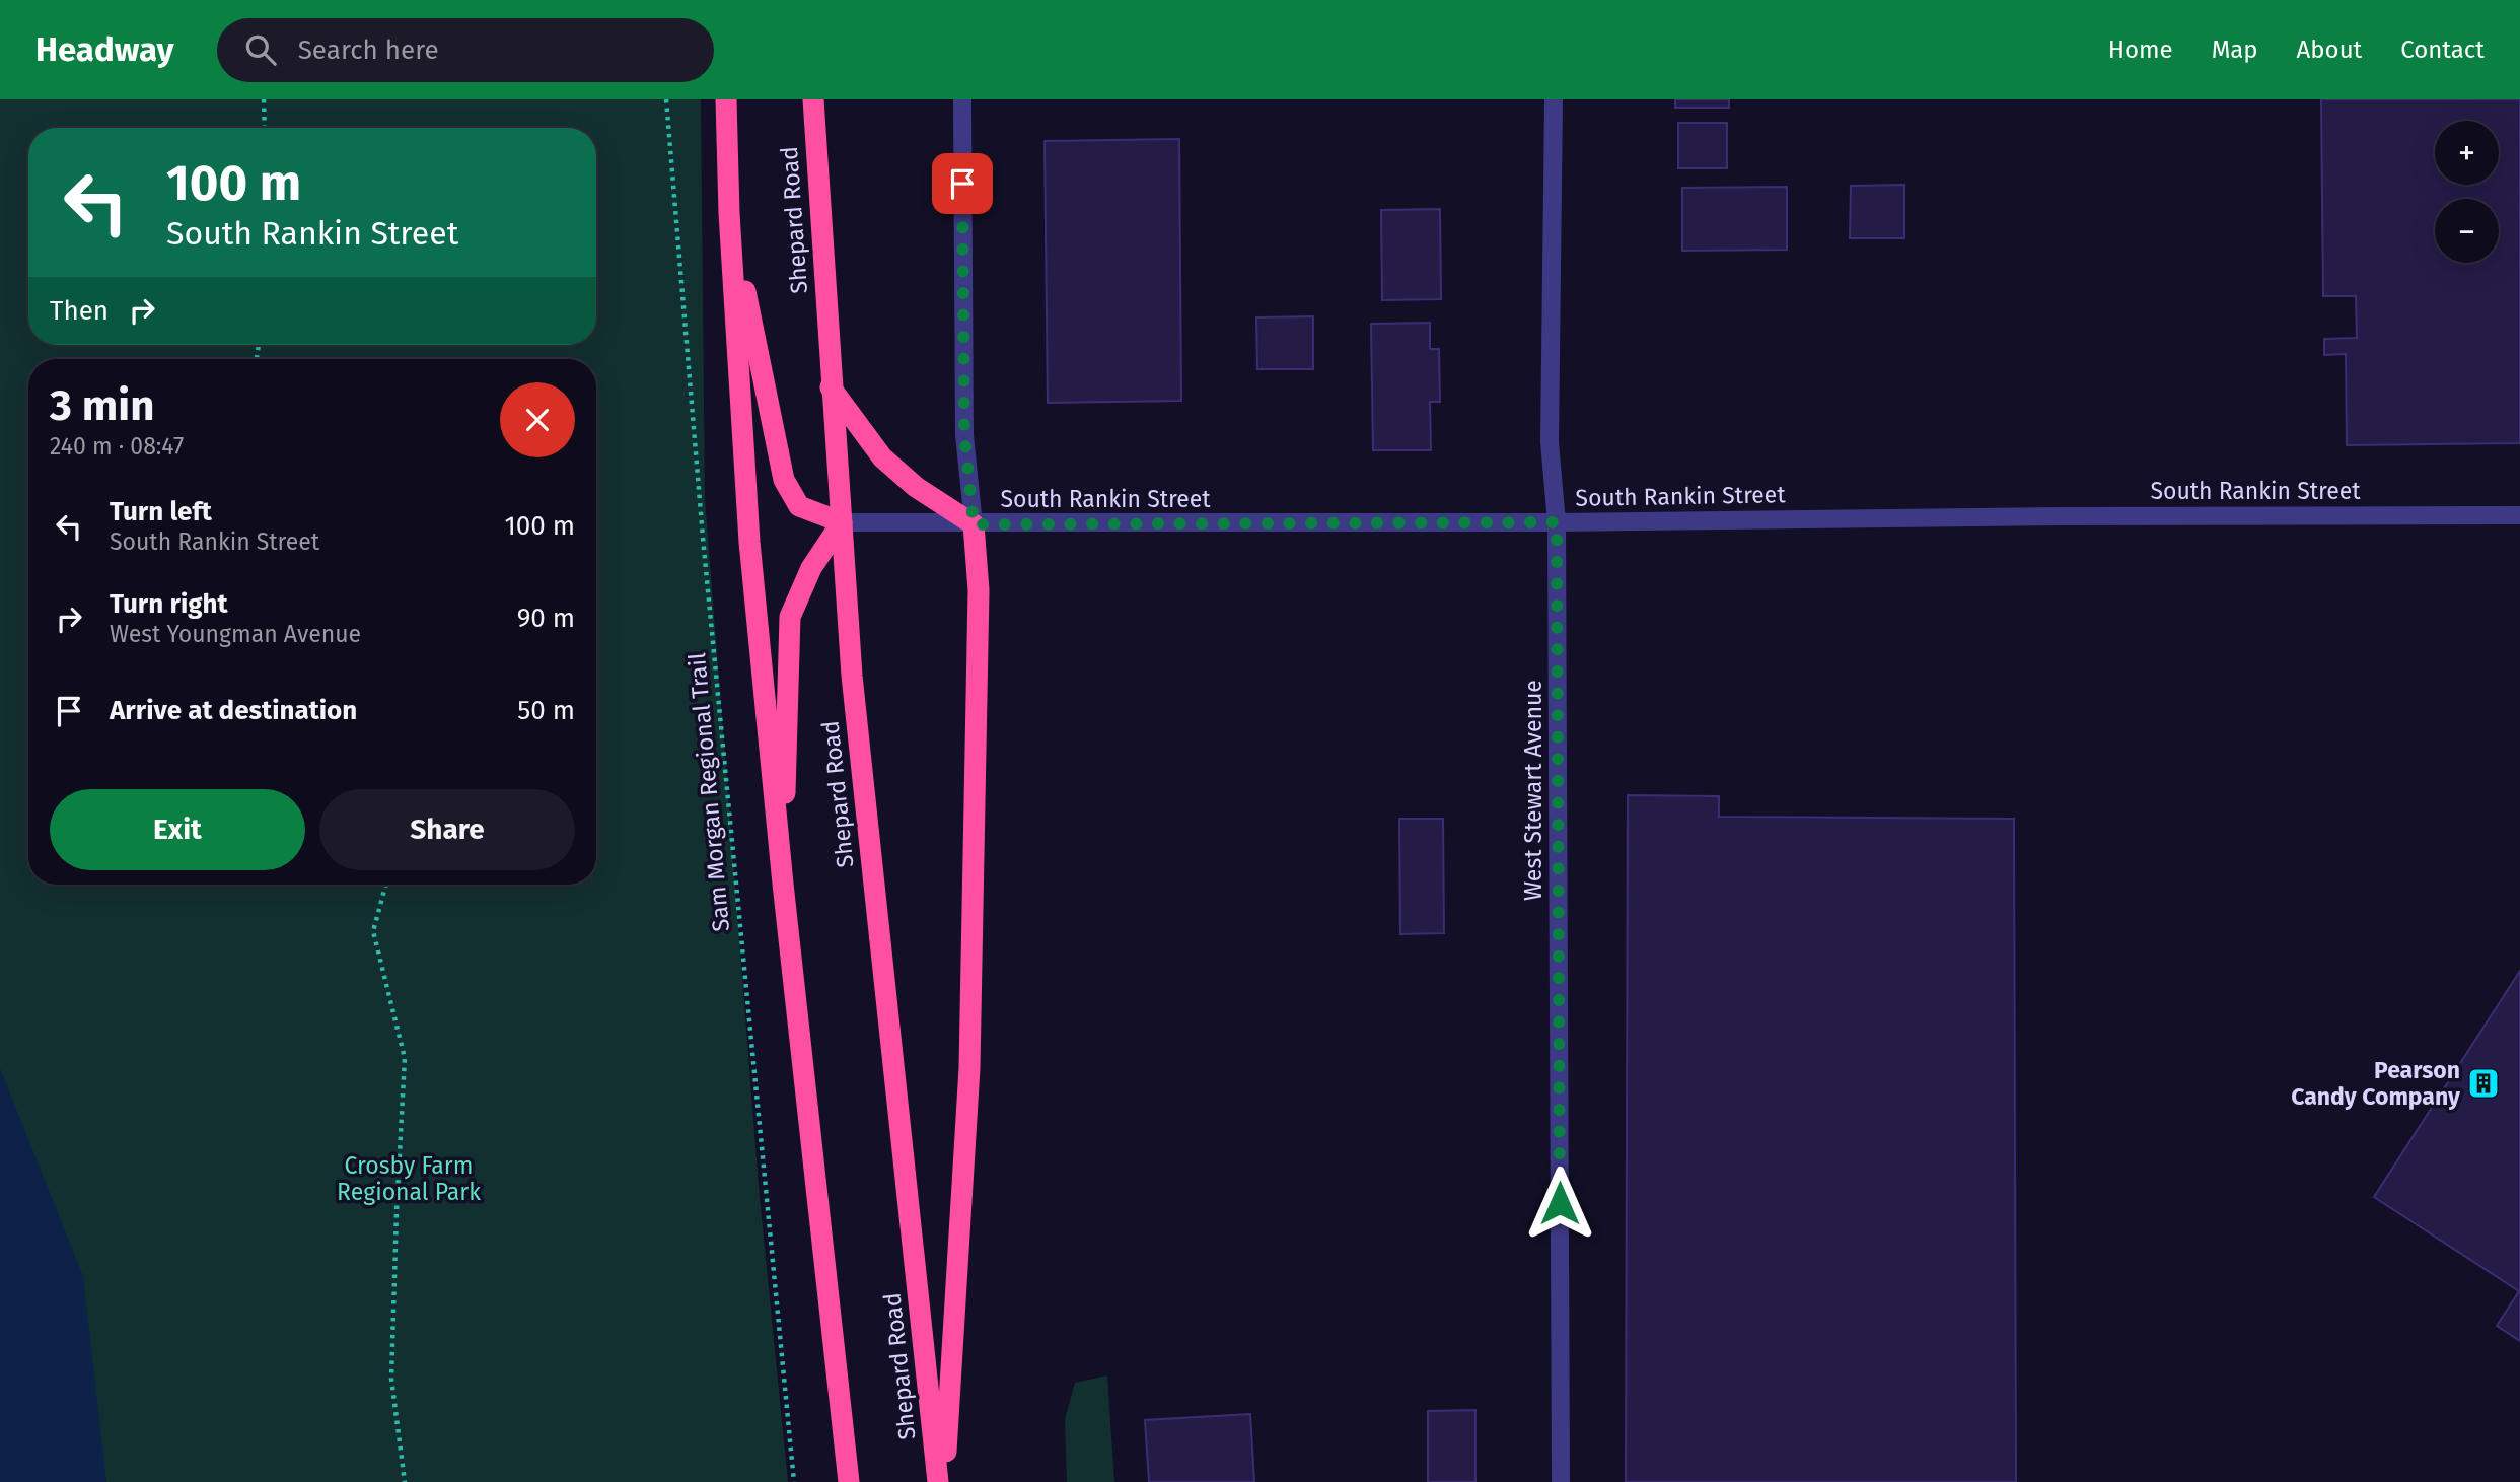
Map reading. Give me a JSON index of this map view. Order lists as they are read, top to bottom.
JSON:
{
  "streets": {
    "highway": ["Shepard Road"],
    "street": ["South Rankin Street", "West Stewart Avenue"],
    "path": ["Sam Morgan Regional Trail"]
  },
  "crossings": [
    ["Shepard Road", "South Rankin Street"],
    ["South Rankin Street", "West Stewart Avenue"]
  ],
  "parks": ["Crosby Farm Regional Park"],
  "places": {
    "building": ["Pearson Candy Company"]
  },
  "page": {
    "header": "Headway",
    "search": "Search here",
    "nav": [
      "Home",
      "Map",
      "About",
      "Contact"
    ],
    "map_buttons": ["+", "−"],
    "turn": ["100 m", "South Rankin Street"],
    "then": "Then",
    "heading": ["3 min", "240 m · 08:47"],
    "list": [
      {
        "name": "Turn left",
        "note": "South Rankin Street",
        "value": "100 m"
      },
      {
        "name": "Turn right",
        "note": "West Youngman Avenue",
        "value": "90 m"
      },
      {
        "name": "Arrive at destination",
        "value": "50 m"
      }
    ],
    "buttons": ["Exit", "Share"]
  }
}
